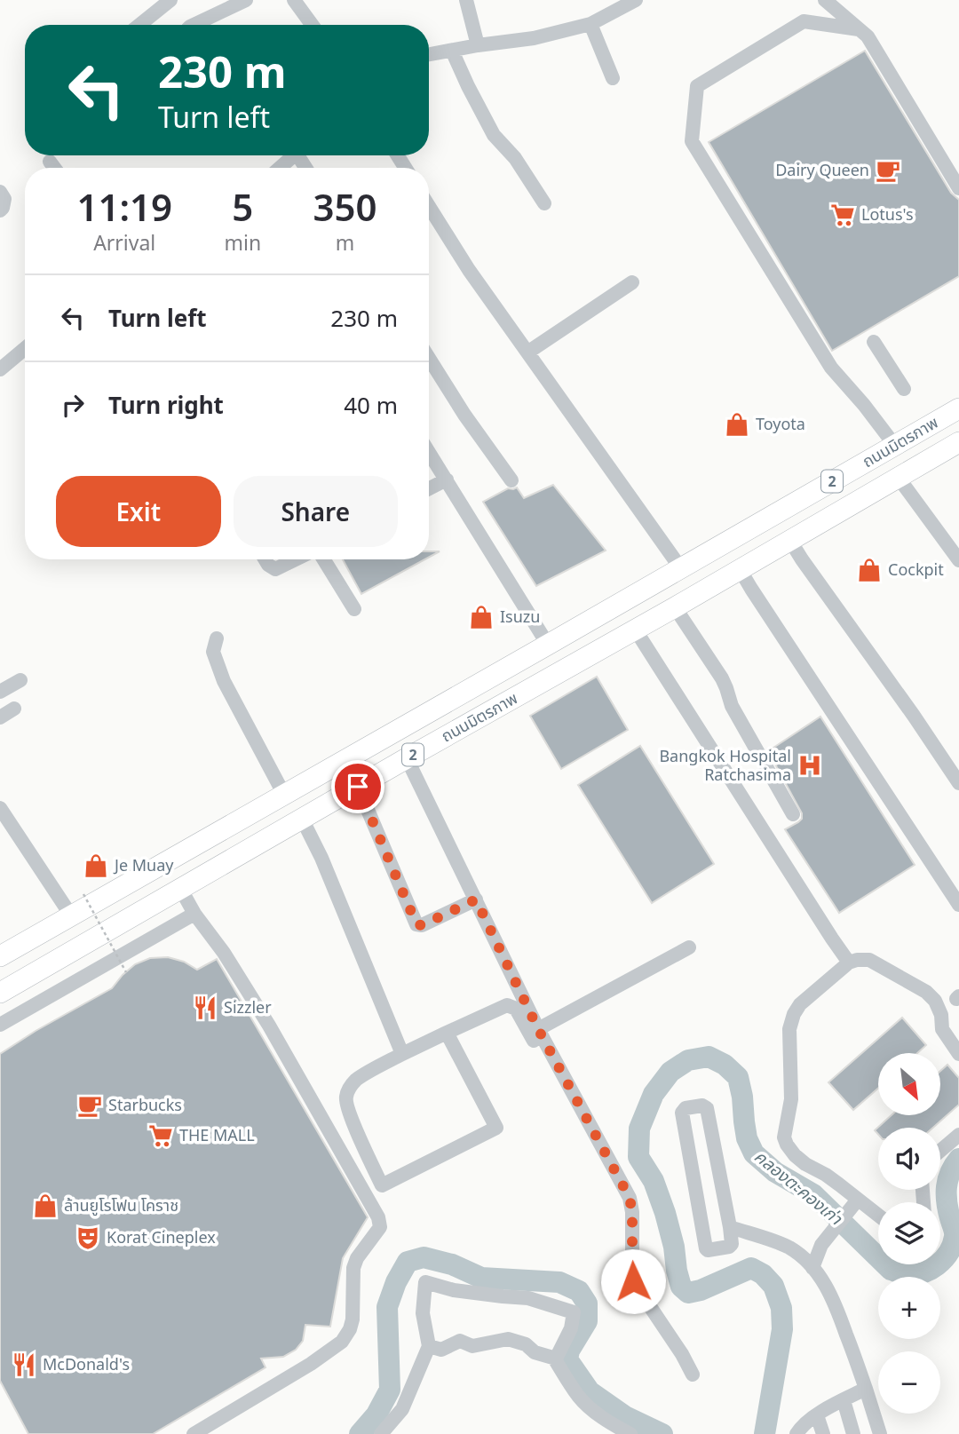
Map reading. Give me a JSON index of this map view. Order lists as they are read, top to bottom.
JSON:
{
  "streets": {
    "highway": ["ถนนมิตรภาพ", "2"]
  },
  "water": ["คลองตะคองเก่า"],
  "places": {
    "cafe": ["Dairy Queen", "Starbucks"],
    "supermarket": ["Lotus's", "THE MALL"],
    "shop": [
      "Toyota",
      "Cockpit",
      "Isuzu",
      "Je Muay",
      "ล้านยูโรโฟน โคราช"
    ],
    "hospital": ["Bangkok Hospital Ratchasima"],
    "restaurant": ["Sizzler", "McDonald's"],
    "theatre": ["Korat Cineplex"]
  },
  "north": "bottom right",
  "page": {
    "turn": ["230 m", "Turn left"],
    "eta": [
      "11:19",
      "Arrival",
      "5",
      "min",
      "350",
      "m"
    ],
    "list": [
      {
        "name": "Turn left",
        "value": "230 m"
      },
      {
        "name": "Turn right",
        "value": "40 m"
      }
    ],
    "buttons": ["Exit", "Share"],
    "map_buttons": ["+", "−"]
  }
}
